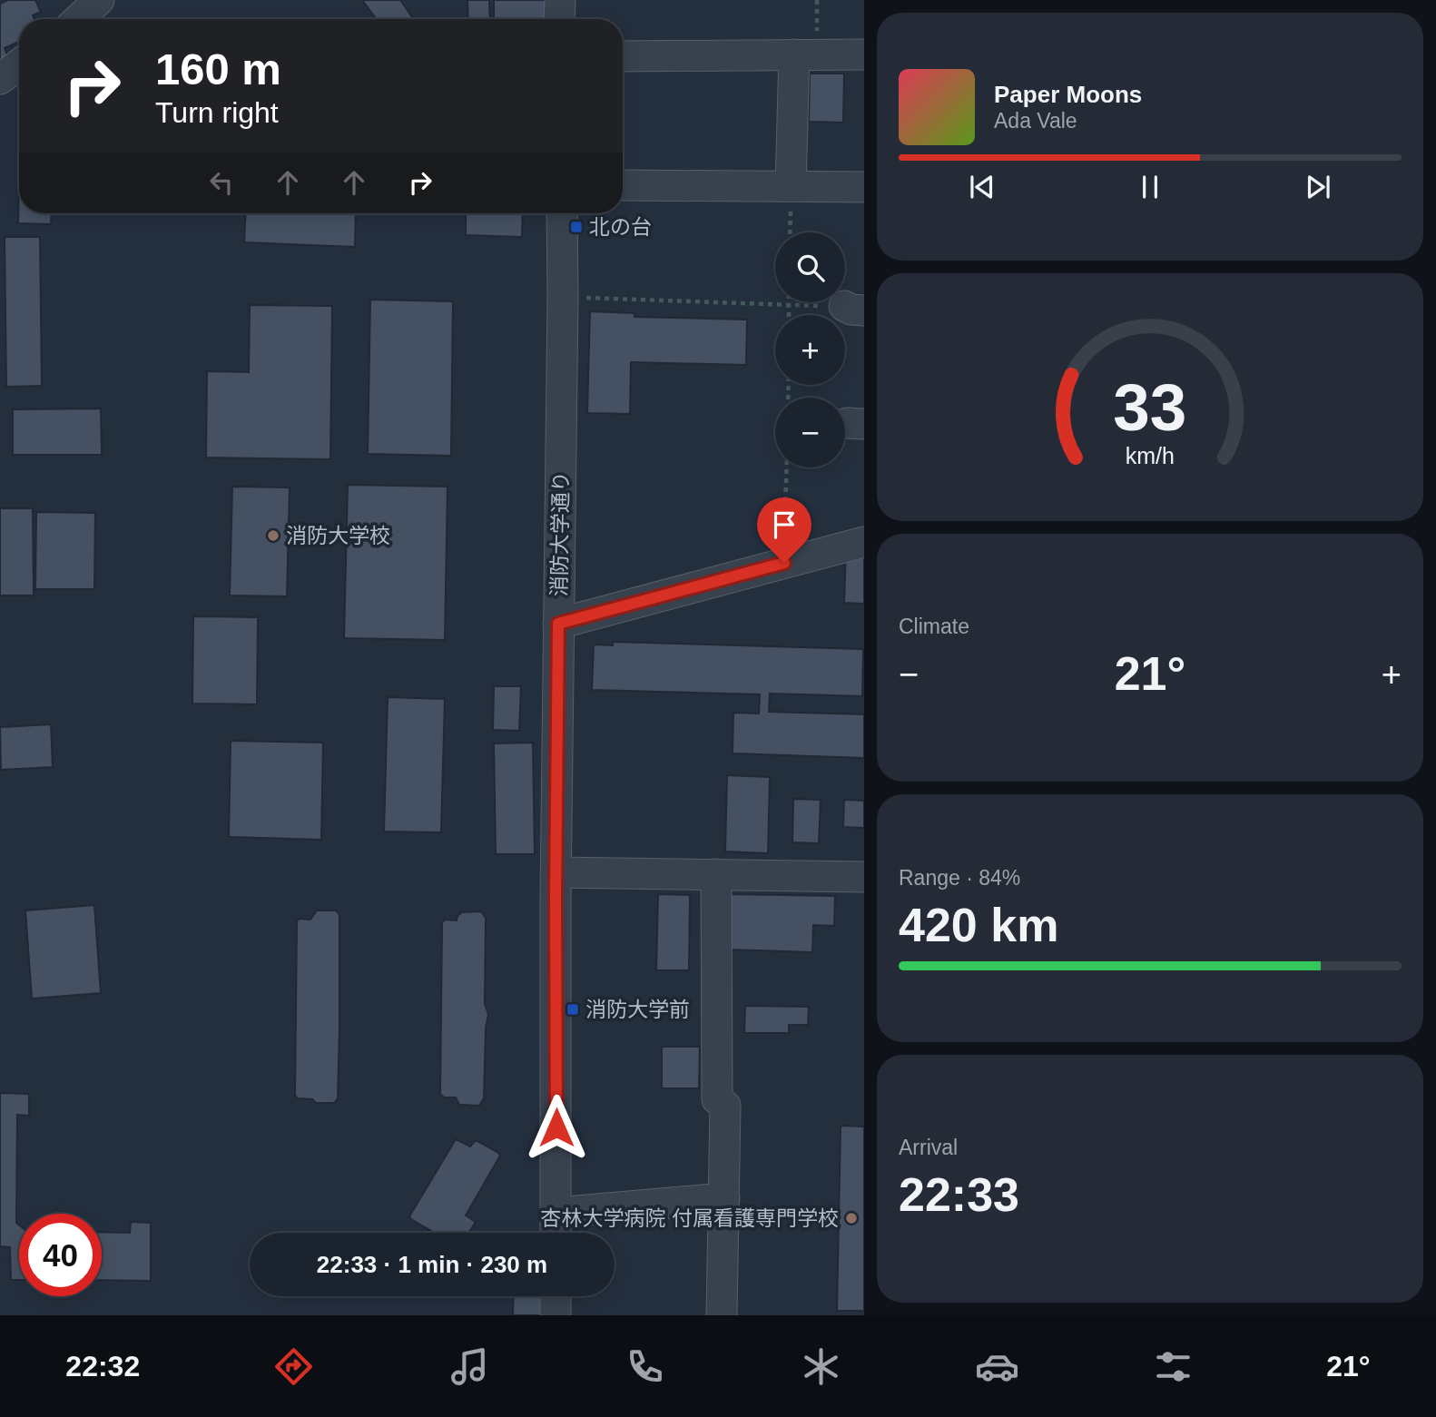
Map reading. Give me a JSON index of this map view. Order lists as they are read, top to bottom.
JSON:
{
  "streets": {
    "street": ["消防大学通り"]
  },
  "places": {
    "transit": ["北の台", "消防大学前"],
    "other": ["消防大学校", "杏林大学病院 付属看護専門学校"]
  },
  "page": {
    "turn": ["160 m", "Turn right"],
    "song": ["Paper Moons", "Ada Vale"],
    "map_buttons": ["+", "−"],
    "tile": [
      "Climate",
      ["Range · 84%", "420 km"],
      ["Arrival", "22:33"]
    ],
    "heat": ["−", "21°", "+"],
    "limit": "40",
    "trip": "22:33 · 1 min · 230 m",
    "tabs": ["22:32", "21°"],
    "gauge": ["33", "km/h"]
  }
}
